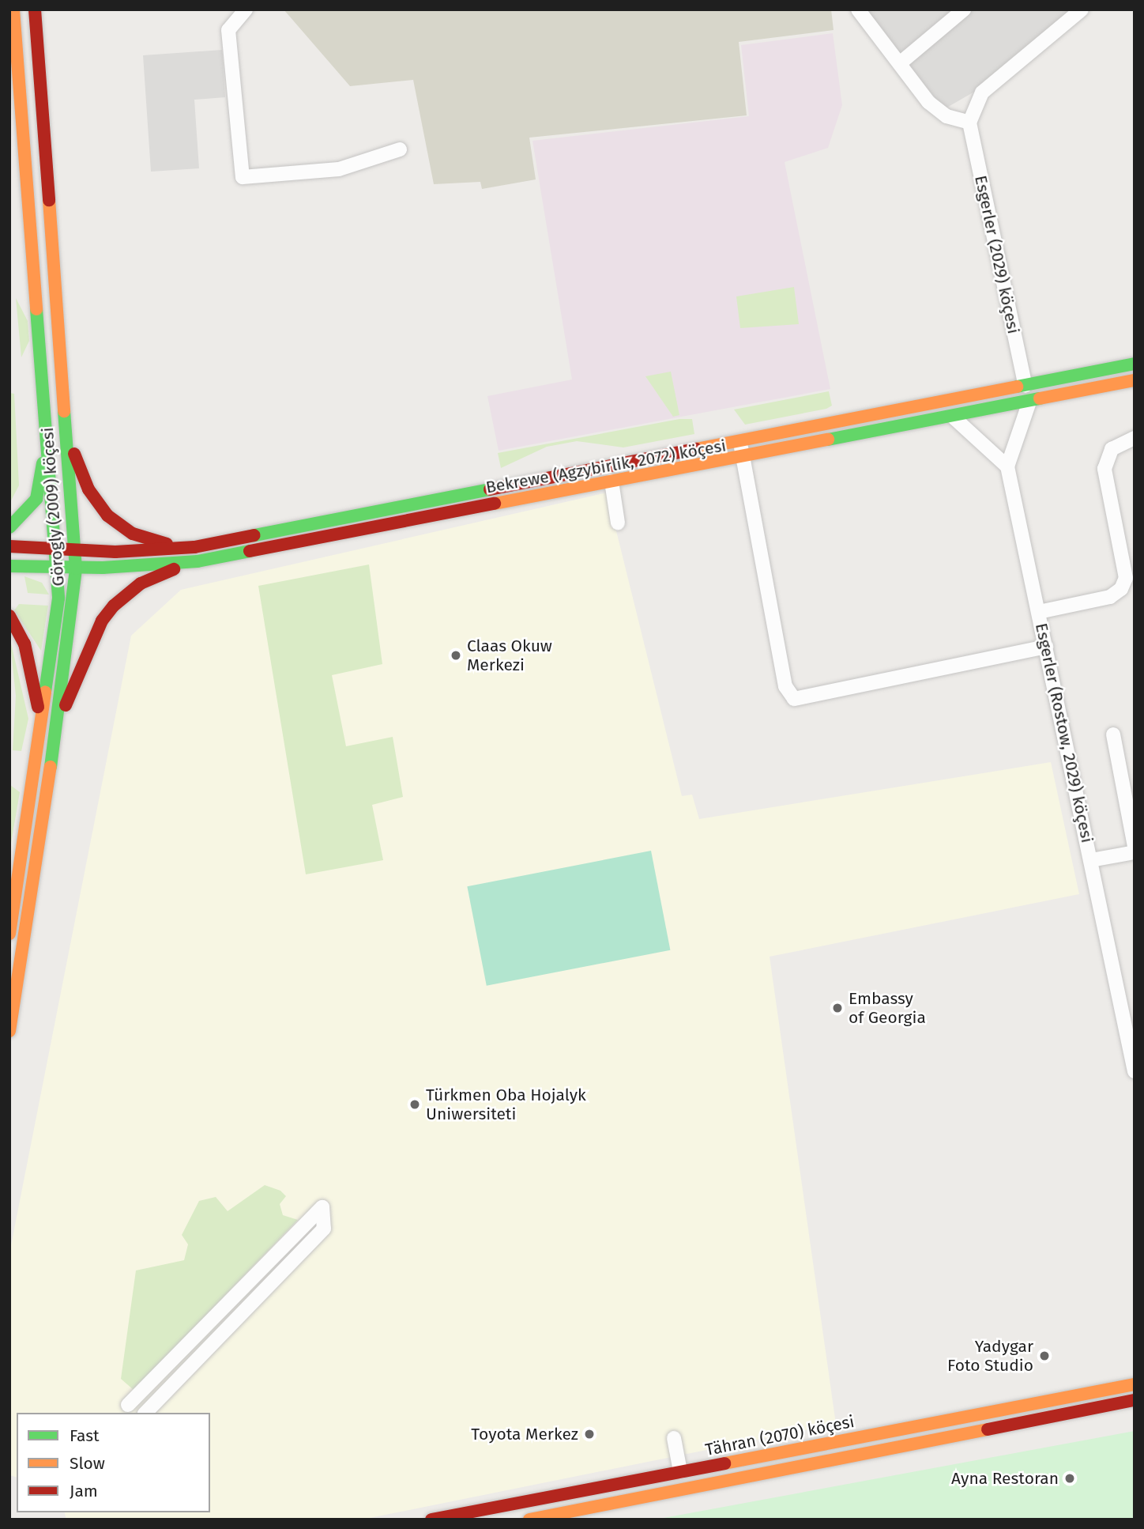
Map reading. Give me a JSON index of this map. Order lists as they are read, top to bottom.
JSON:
{
  "streets": {
    "main road": ["Bekrewe (Agzybirlik, 2072) köçesi", "Görogly (2009) köçesi", "Tähran (2070) köçesi"],
    "street": ["Esgerler (2029) köçesi", "Esgerler (Rostow, 2029) köçesi"]
  },
  "crossings": [
    ["Esgerler (2029) köçesi", "Bekrewe (Agzybirlik, 2072) köçesi"],
    ["Bekrewe (Agzybirlik, 2072) köçesi", "Görogly (2009) köçesi"]
  ],
  "places": [
    "Claas Okuw Merkezi",
    "Embassy of Georgia",
    "Türkmen Oba Hojalyk Uniwersiteti",
    "Yadygar Foto Studio",
    "Toyota Merkez",
    "Ayna Restoran"
  ],
  "legend": ["Fast", "Slow", "Jam"]
}
